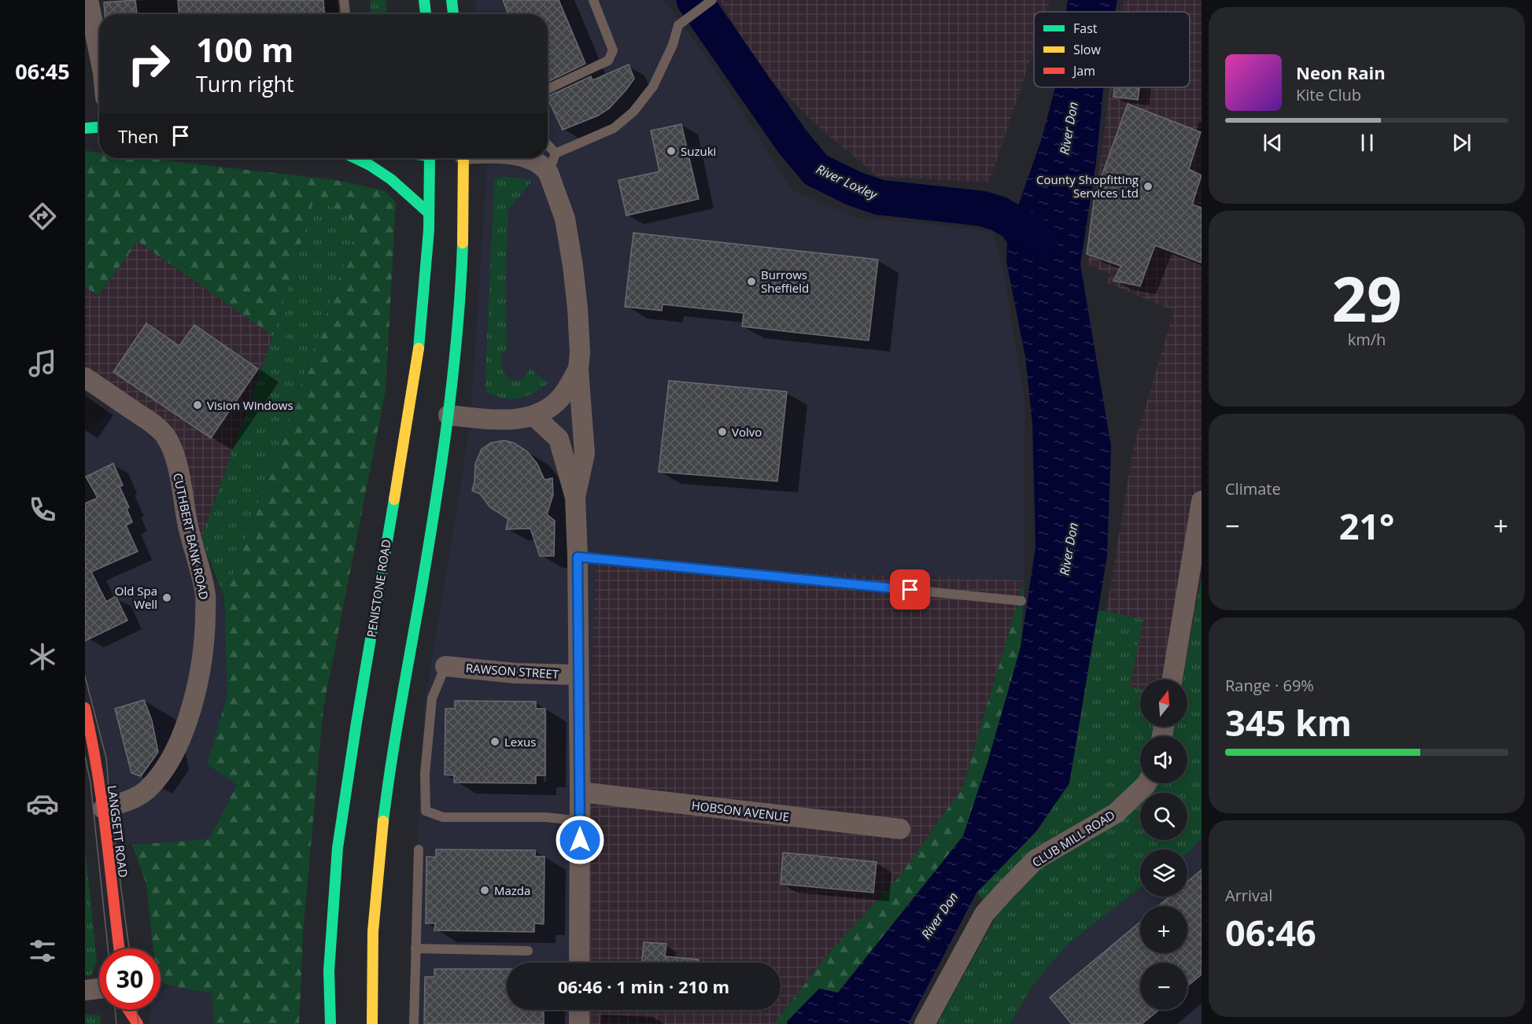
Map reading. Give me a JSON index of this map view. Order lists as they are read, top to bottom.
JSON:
{
  "streets": {
    "main road": ["PENISTONE ROAD", "LANGSETT ROAD"],
    "street": [
      "CUTHBERT BANK ROAD",
      "RAWSON STREET",
      "HOBSON AVENUE",
      "CLUB MILL ROAD"
    ]
  },
  "crossings": [
    ["CUTHBERT BANK ROAD", "LANGSETT ROAD"]
  ],
  "water": ["River Don", "River Loxley"],
  "places": [
    "Suzuki",
    "County Shopfitting Services Ltd",
    "Burrows Sheffield",
    "Vision Windows",
    "Volvo",
    "Old Spa Well",
    "Lexus",
    "Mazda"
  ],
  "legend": ["Fast", "Slow", "Jam"],
  "north": "top",
  "page": {
    "tabs": "06:45",
    "turn": ["100 m", "Turn right"],
    "song": ["Neon Rain", "Kite Club"],
    "then": "Then",
    "tile": [
      ["29", "km/h"],
      "Climate",
      ["Range · 69%", "345 km"],
      ["Arrival", "06:46"]
    ],
    "heat": ["−", "21°", "+"],
    "map_buttons": ["+", "−"],
    "limit": "30",
    "trip": "06:46 · 1 min · 210 m"
  }
}
